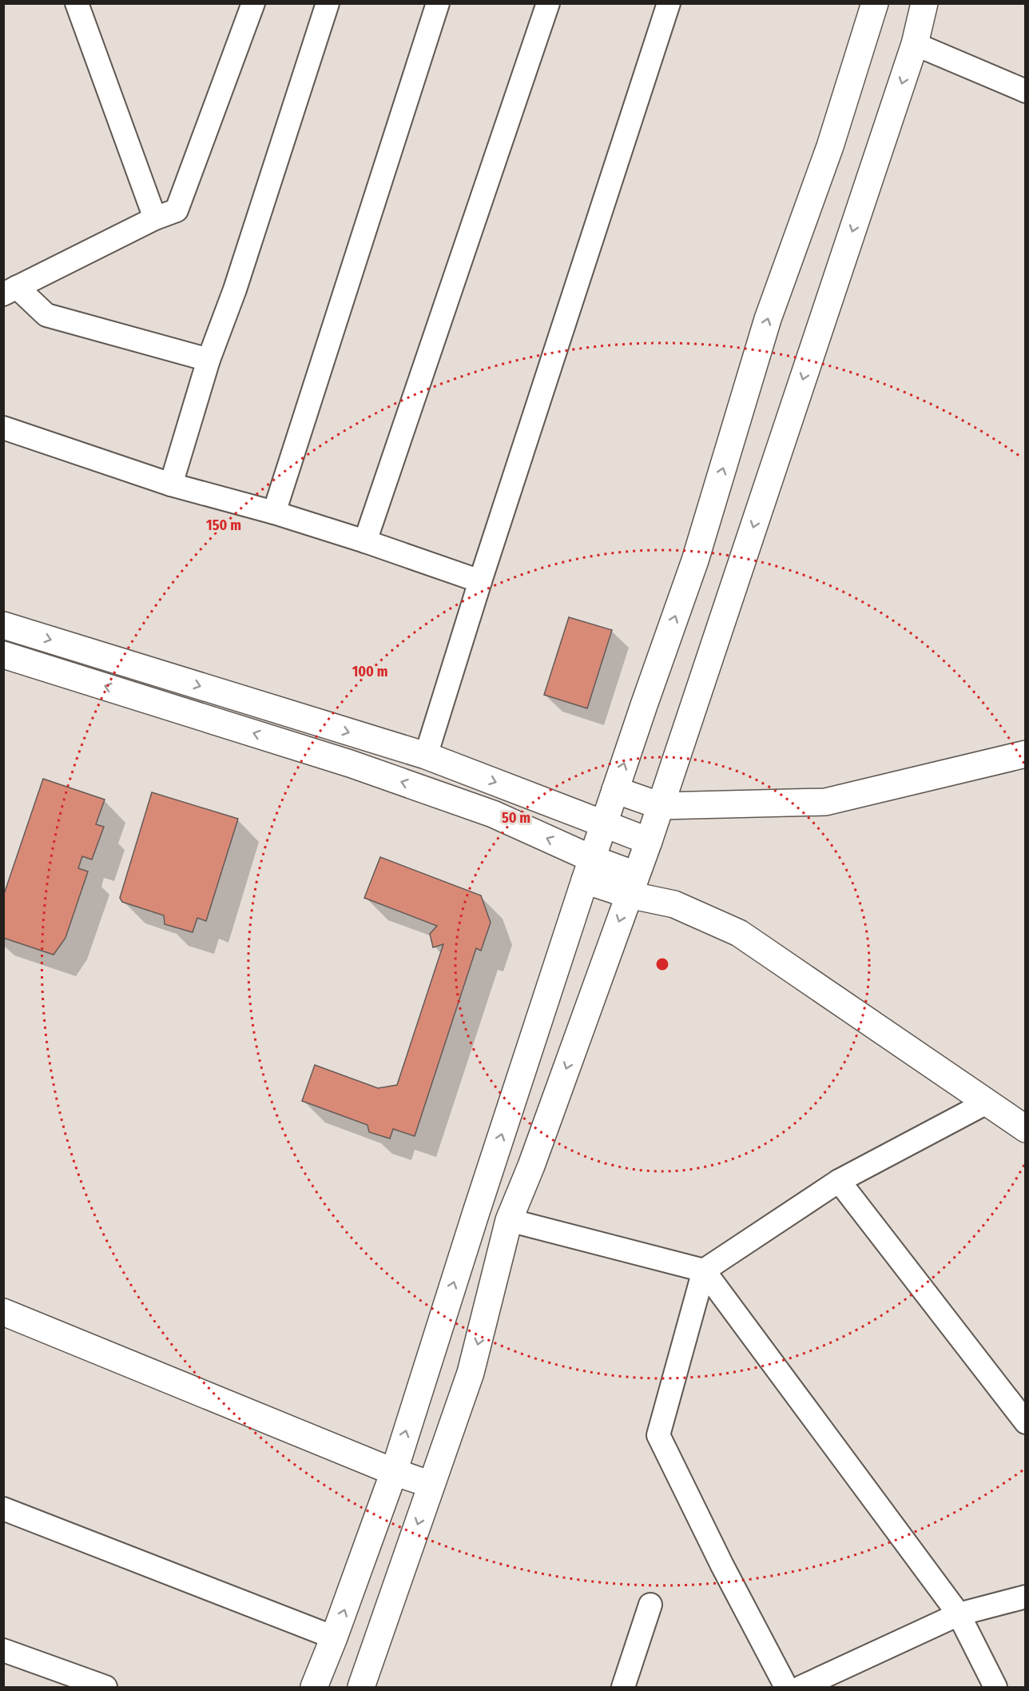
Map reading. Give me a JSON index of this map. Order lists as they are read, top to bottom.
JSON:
{
  "rings": ["150 m", "100 m", "50 m"]
}
